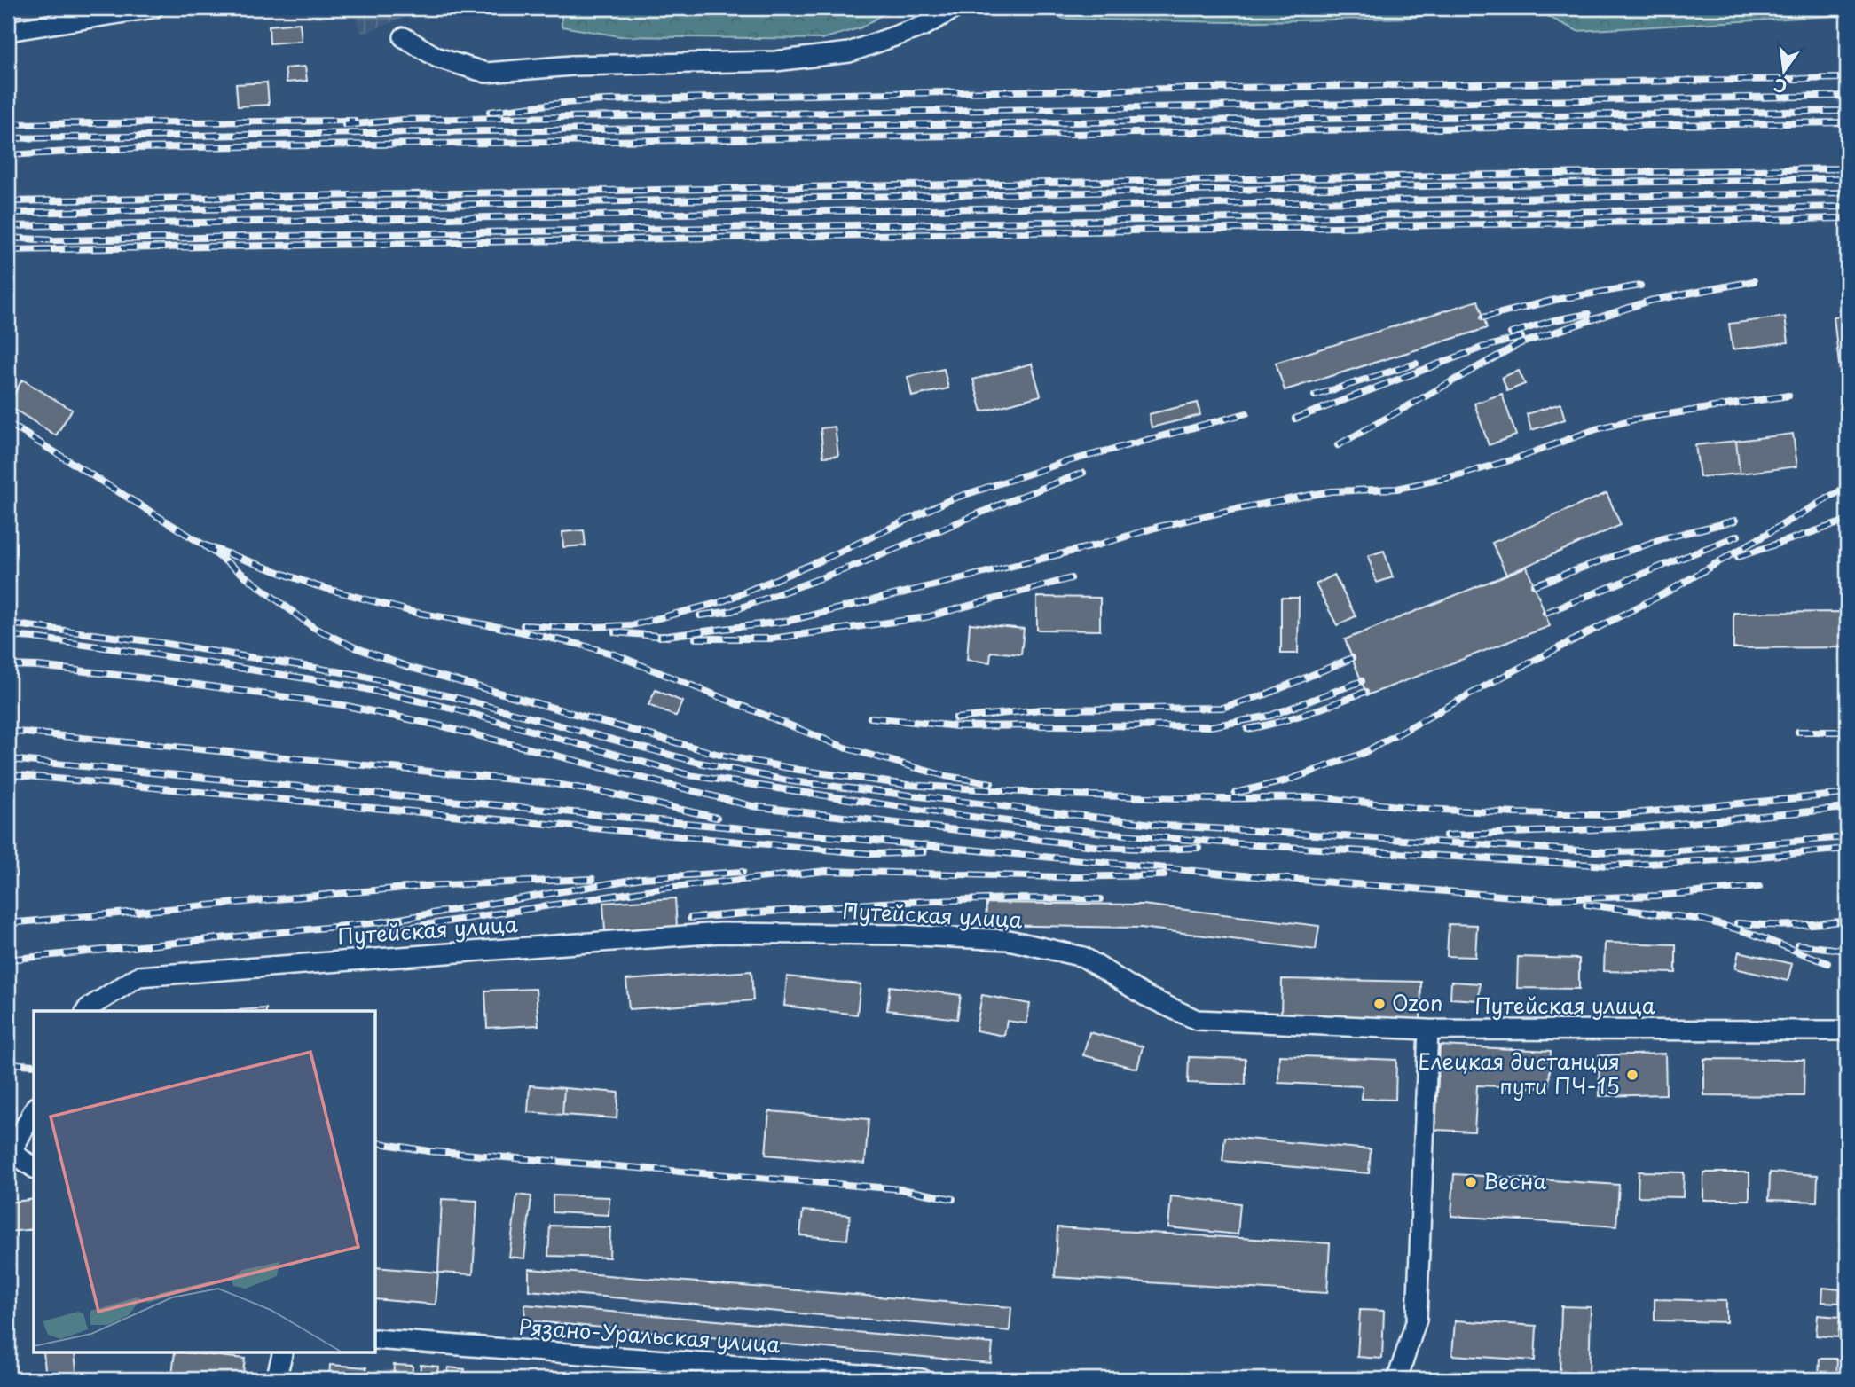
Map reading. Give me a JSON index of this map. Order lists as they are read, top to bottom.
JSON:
{
  "streets": {
    "street": ["Путейская улица", "Рязано-Уральская улица"]
  },
  "places": ["Ozon", "Елецкая дистанция пути ПЧ-15", "Весна"],
  "north": "bottom"
}
